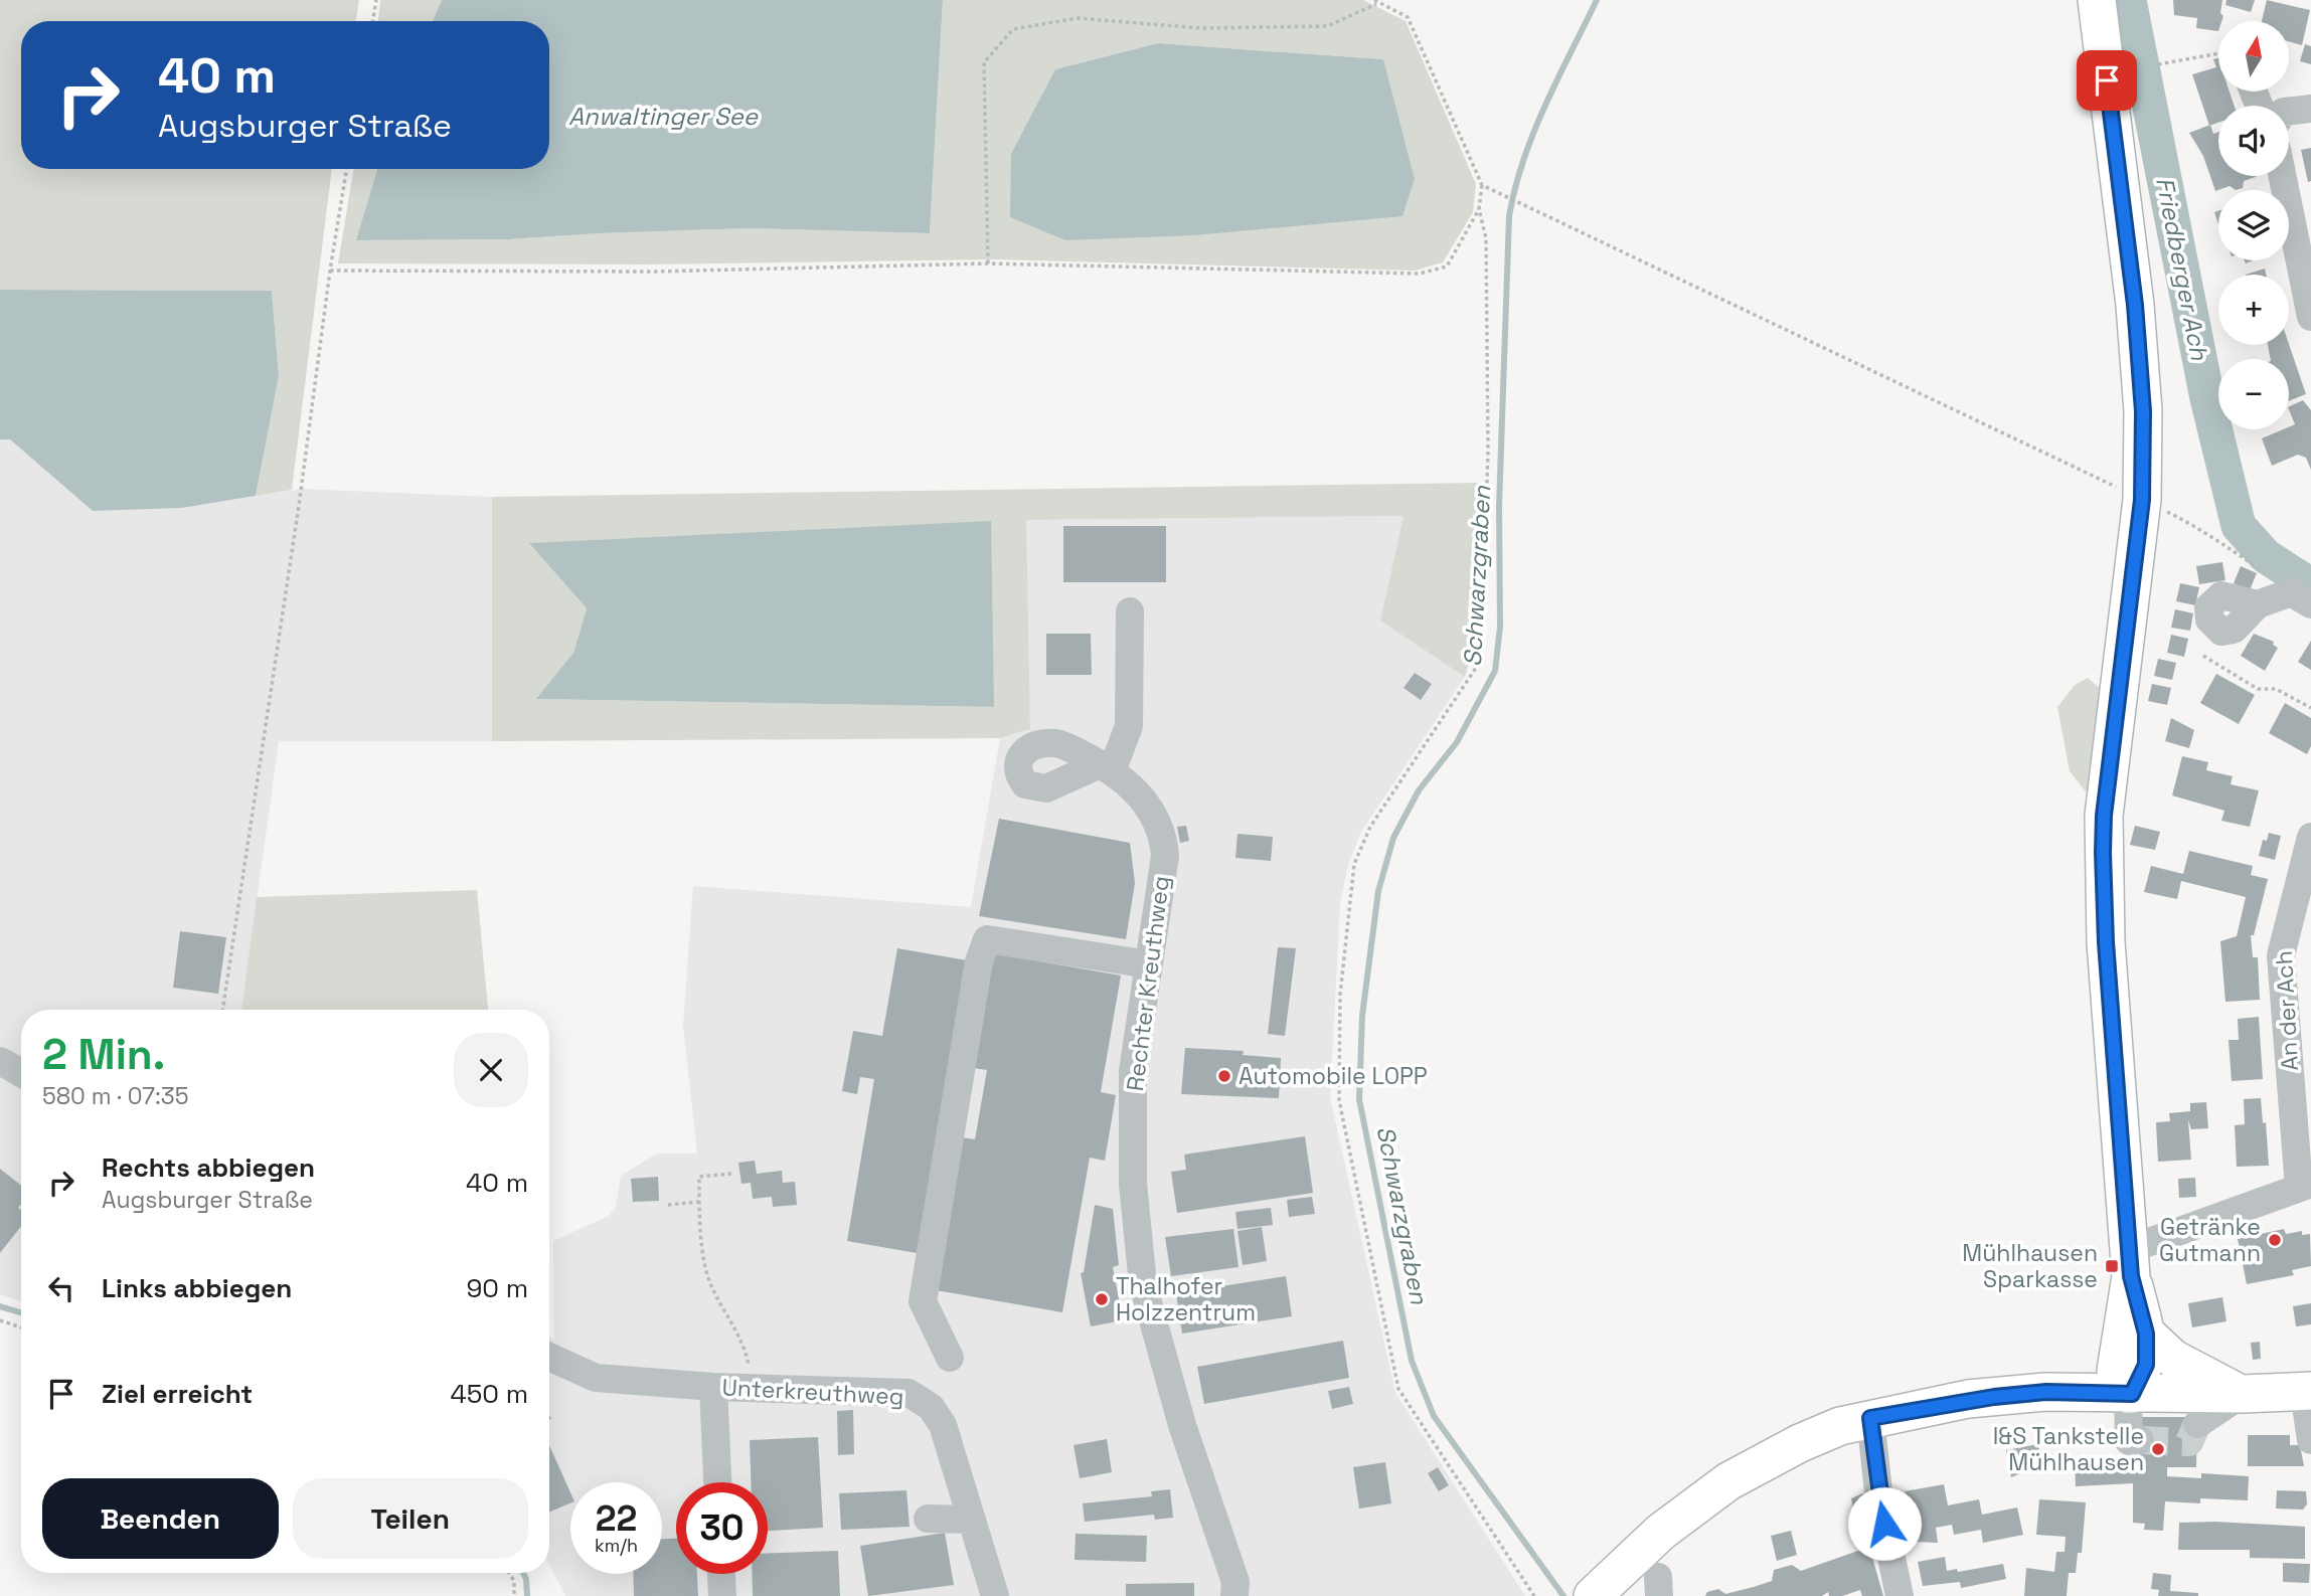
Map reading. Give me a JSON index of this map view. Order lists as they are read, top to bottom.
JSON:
{
  "streets": {
    "street": ["Rechter Kreuthweg", "An der Ach", "Unterkreuthweg"]
  },
  "water": ["Anwaltinger See", "Friedberger Ach", "Schwarzgraben"],
  "places": {
    "other": [
      "Automobile LOPP",
      "Getränke Gutmann",
      "Thalhofer Holzzentrum",
      "I&S Tankstelle Mühlhausen"
    ],
    "transit": ["Mühlhausen Sparkasse"]
  },
  "north": "top",
  "page": {
    "map_buttons": ["+", "−"],
    "turn": ["40 m", "Augsburger Straße"],
    "heading": ["2 Min.", "580 m · 07:35"],
    "list": [
      {
        "name": "Rechts abbiegen",
        "note": "Augsburger Straße",
        "value": "40 m"
      },
      {
        "name": "Links abbiegen",
        "value": "90 m"
      },
      {
        "name": "Ziel erreicht",
        "value": "450 m"
      }
    ],
    "buttons": ["Beenden", "Teilen"],
    "speed": "22 km/h",
    "limit": "30"
  }
}
